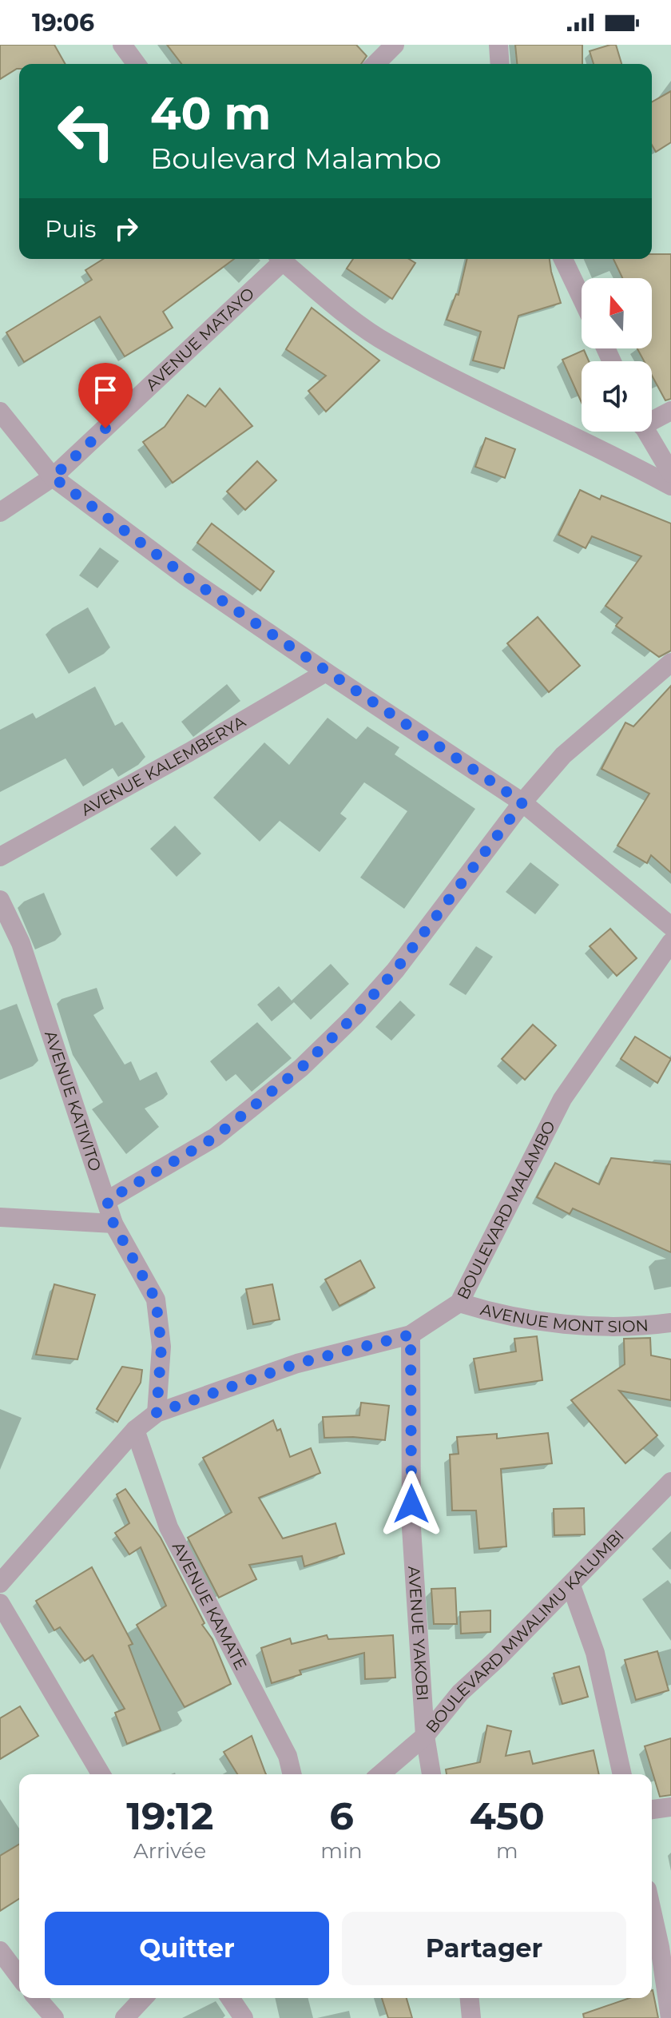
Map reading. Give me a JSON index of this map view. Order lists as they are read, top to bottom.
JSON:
{
  "streets": {
    "street": [
      "AVENUE MATAYO",
      "AVENUE KALEMBERYA",
      "AVENUE KATIVITO",
      "BOULEVARD MALAMBO",
      "AVENUE MONT SION",
      "AVENUE KAMATE",
      "BOULEVARD MWALIMU KALUMBI",
      "AVENUE YAKOBI"
    ]
  },
  "crossings": [
    ["AVENUE KATIVITO", "BOULEVARD MALAMBO"],
    ["BOULEVARD MALAMBO", "AVENUE MONT SION"],
    ["BOULEVARD MALAMBO", "AVENUE KAMATE"],
    ["BOULEVARD MALAMBO", "AVENUE YAKOBI"],
    ["BOULEVARD MWALIMU KALUMBI", "AVENUE YAKOBI"]
  ],
  "north": "top",
  "page": {
    "status": "19:06",
    "turn": ["40 m", "Boulevard Malambo"],
    "then": "Puis",
    "eta": [
      "19:12",
      "Arrivée",
      "6",
      "min",
      "450",
      "m"
    ],
    "buttons": ["Quitter", "Partager"]
  }
}
